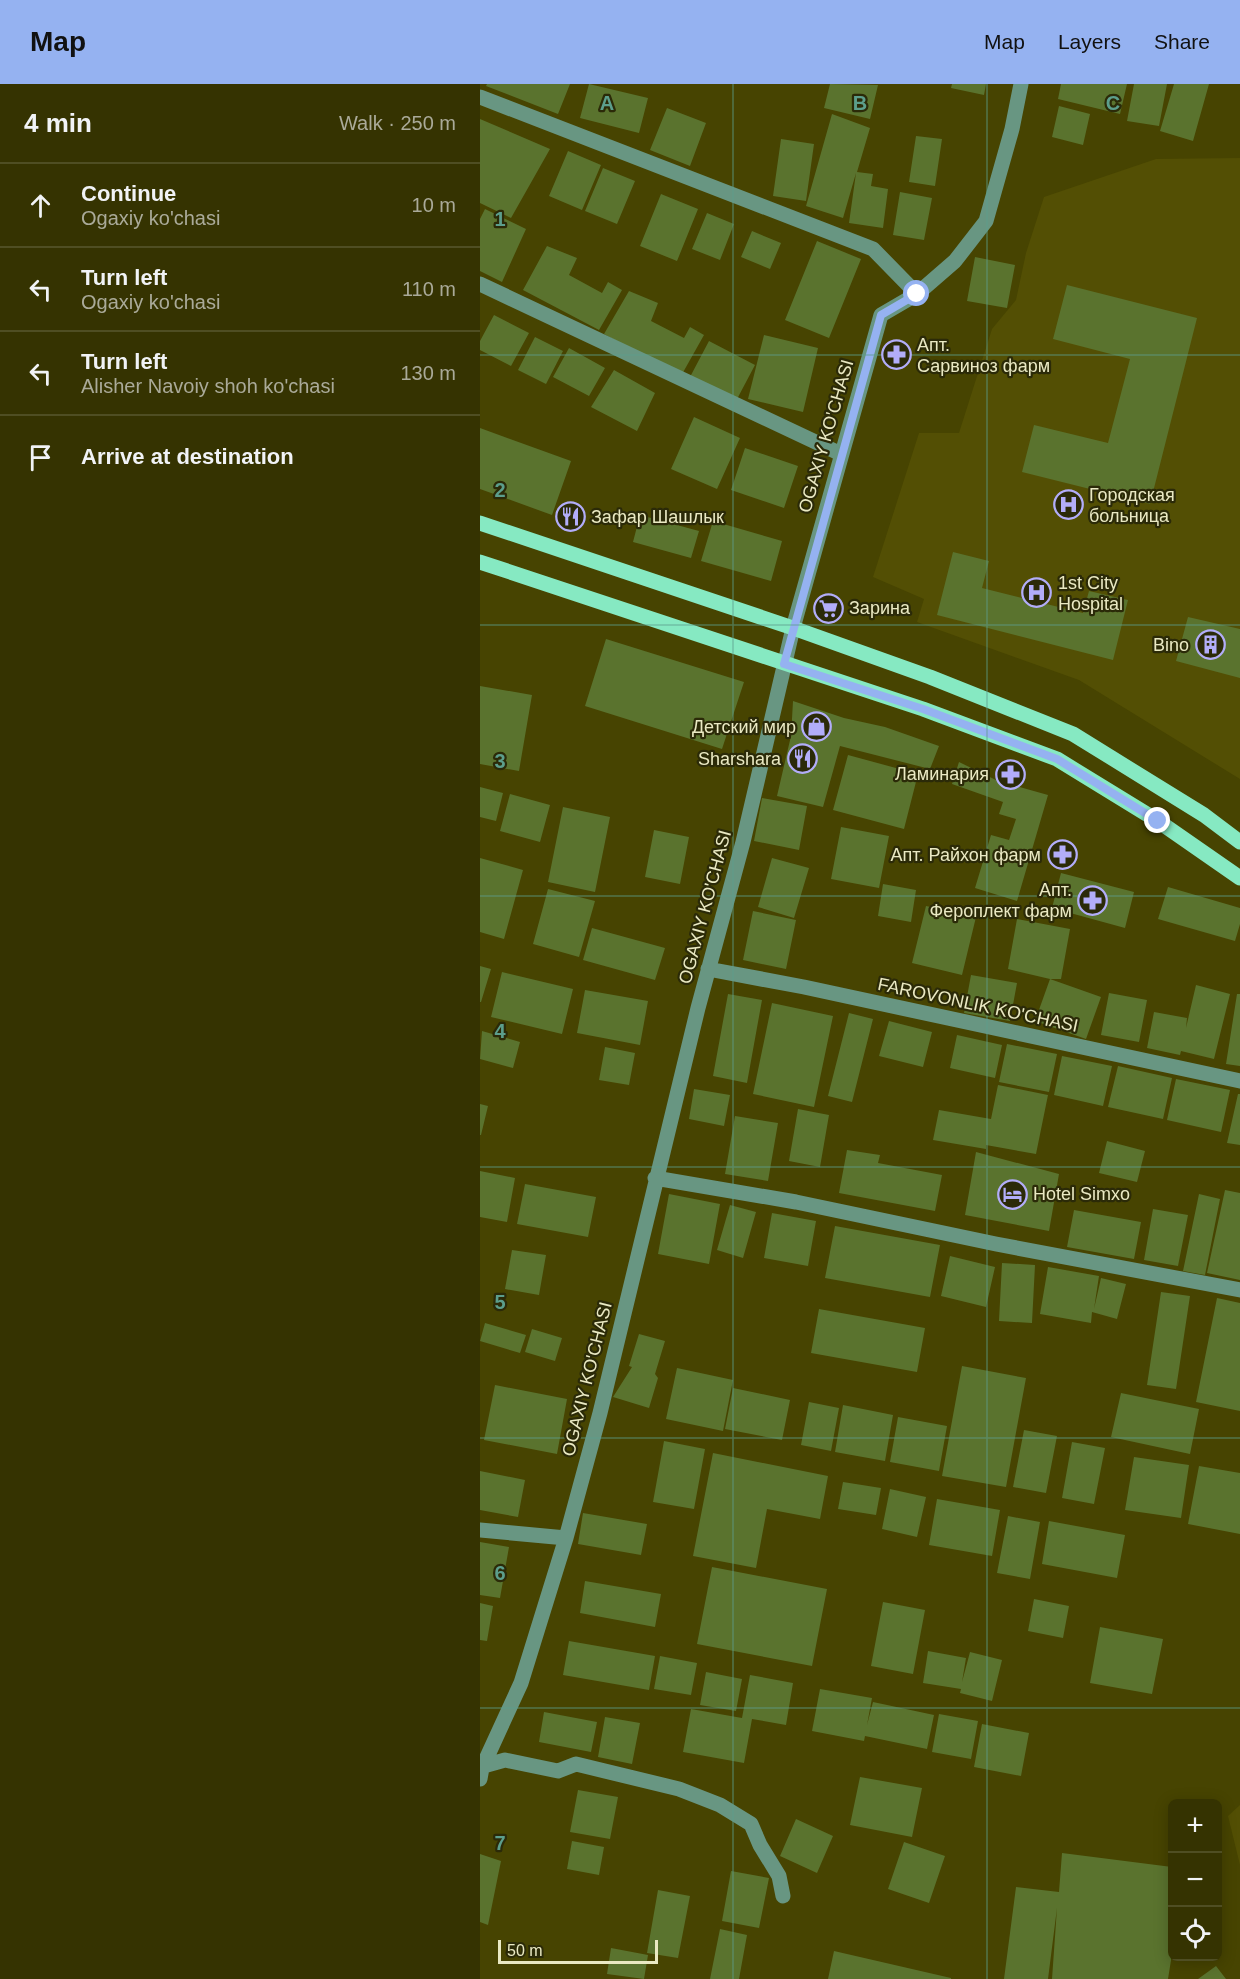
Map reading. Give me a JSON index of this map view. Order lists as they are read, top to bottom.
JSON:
{
  "streets": {
    "street": ["OGAXIY KO'CHASI", "FAROVONLIK KO'CHASI"]
  },
  "crossings": [
    ["OGAXIY KO'CHASI", "FAROVONLIK KO'CHASI"]
  ],
  "places": {
    "pharmacy": [
      "Апт. Сарвиноз фарм",
      "Ламинария",
      "Апт. Райхон фарм",
      "Апт. Фероплект фарм"
    ],
    "hospital": ["Городская больница", "1st City Hospital"],
    "restaurant": ["Зафар Шашлык", "Sharshara"],
    "supermarket": ["Зарина"],
    "building": ["Bino"],
    "shop": ["Детский мир"],
    "hotel": ["Hotel Simxo"]
  },
  "scale_bar": "50 m",
  "page": {
    "header": "Map",
    "nav": ["Map", "Layers", "Share"],
    "heading": ["4 min", "Walk · 250 m"],
    "list": [
      ["Continue", "Ogaxiy ko'chasi", "10 m"],
      ["Turn left", "Ogaxiy ko'chasi", "110 m"],
      ["Turn left", "Alisher Navoiy shoh ko'chasi", "130 m"],
      "Arrive at destination"
    ],
    "map_buttons": ["+", "−"],
    "scale": "50 m"
  },
  "grid": {
    "columns": ["A", "B", "C"],
    "rows": [
      "1",
      "2",
      "3",
      "4",
      "5",
      "6",
      "7"
    ]
  }
}
